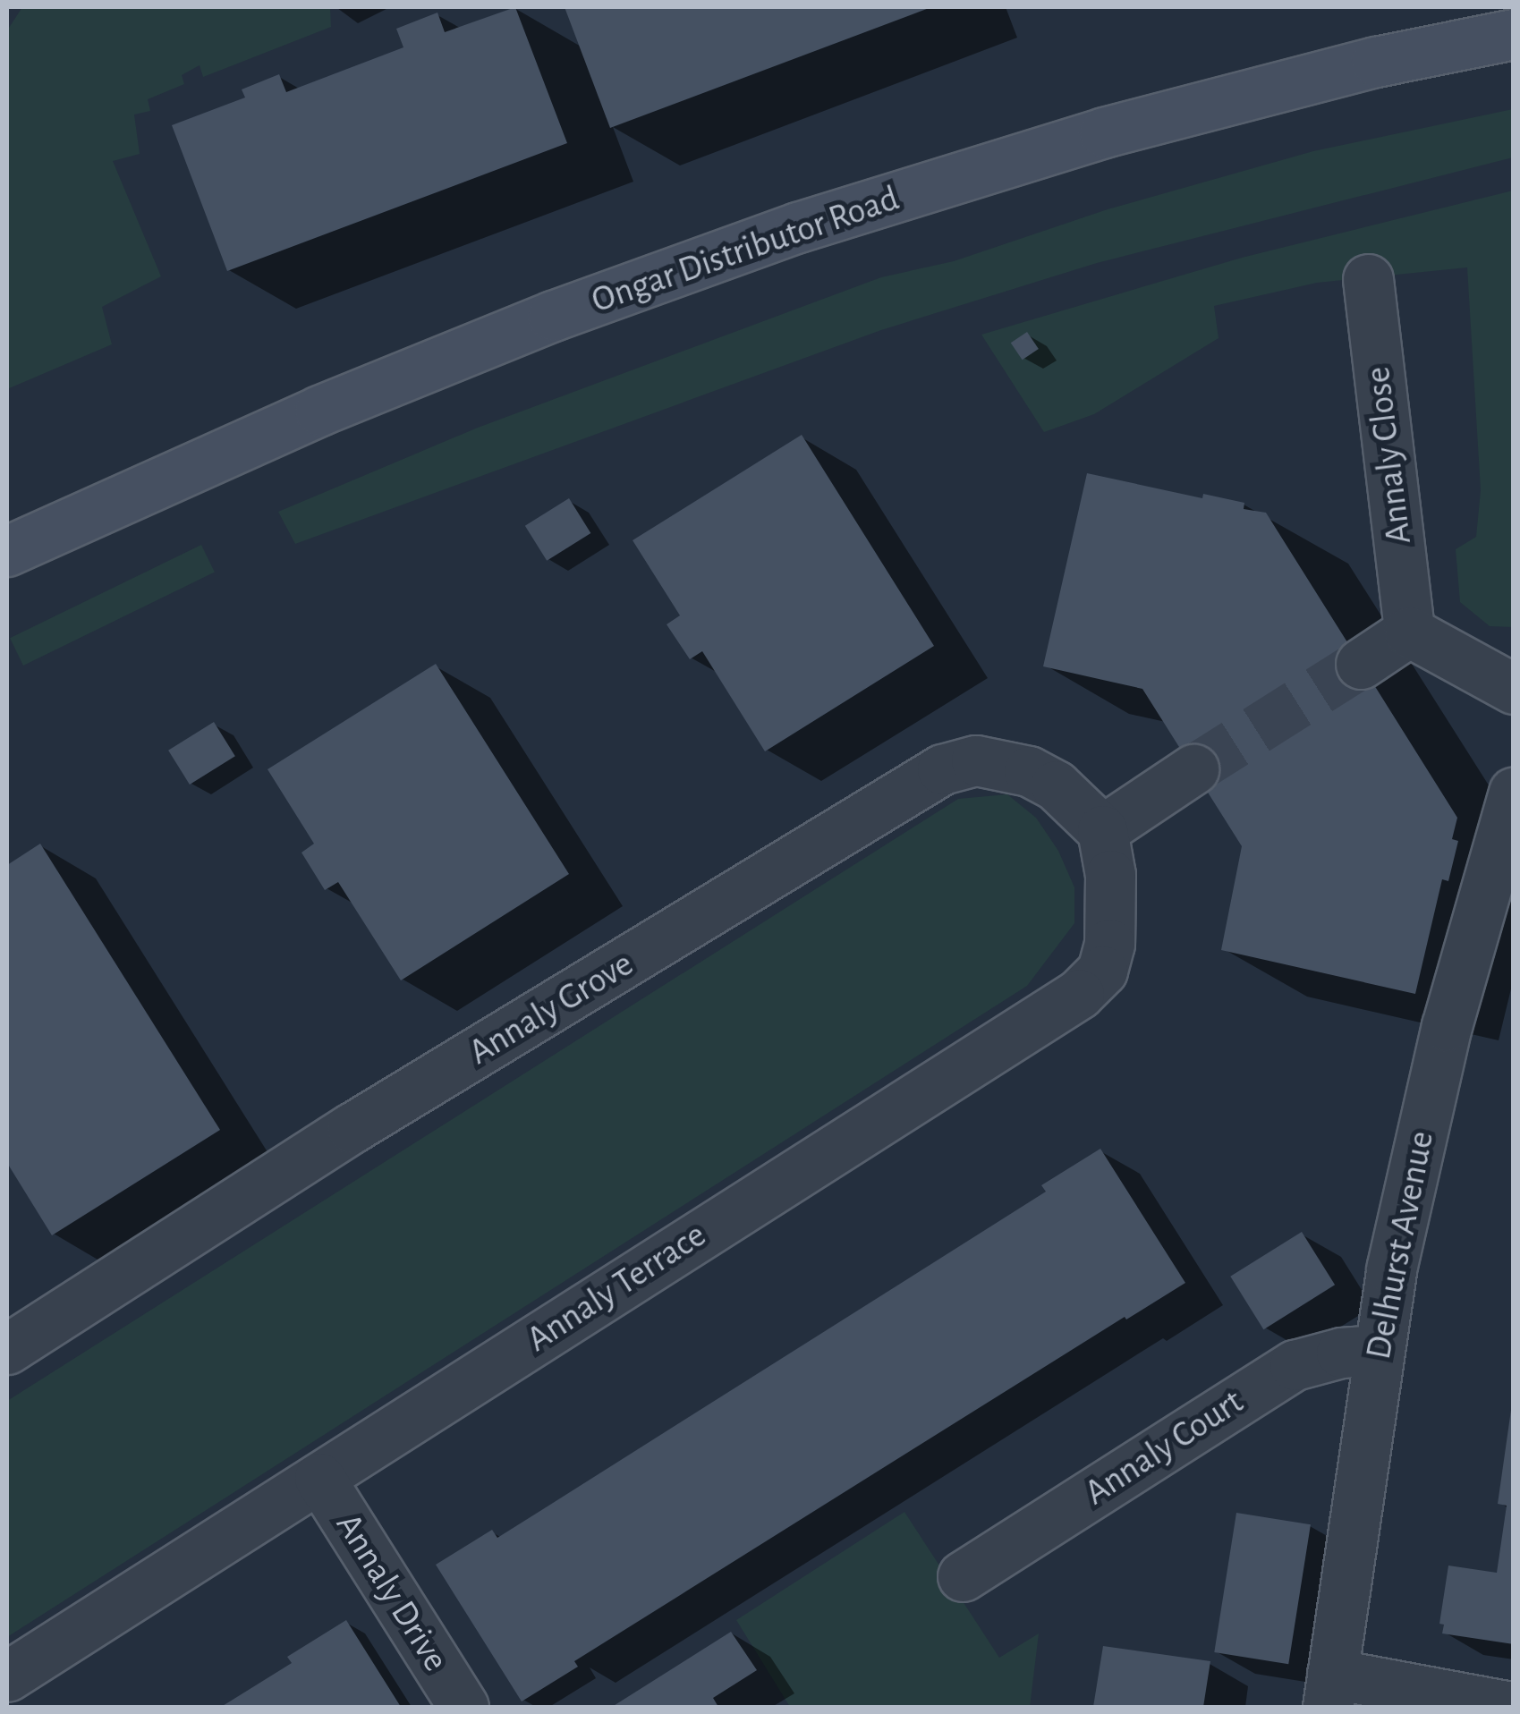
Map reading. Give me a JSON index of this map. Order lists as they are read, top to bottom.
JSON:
{
  "streets": {
    "street": [
      "Ongar Distributor Road",
      "Annaly Close",
      "Annaly Grove",
      "Delhurst Avenue",
      "Annaly Terrace",
      "Annaly Court",
      "Annaly Drive"
    ]
  },
  "crossings": [
    ["Annaly Grove", "Annaly Terrace"],
    ["Delhurst Avenue", "Annaly Court"],
    ["Annaly Terrace", "Annaly Drive"]
  ]
}
